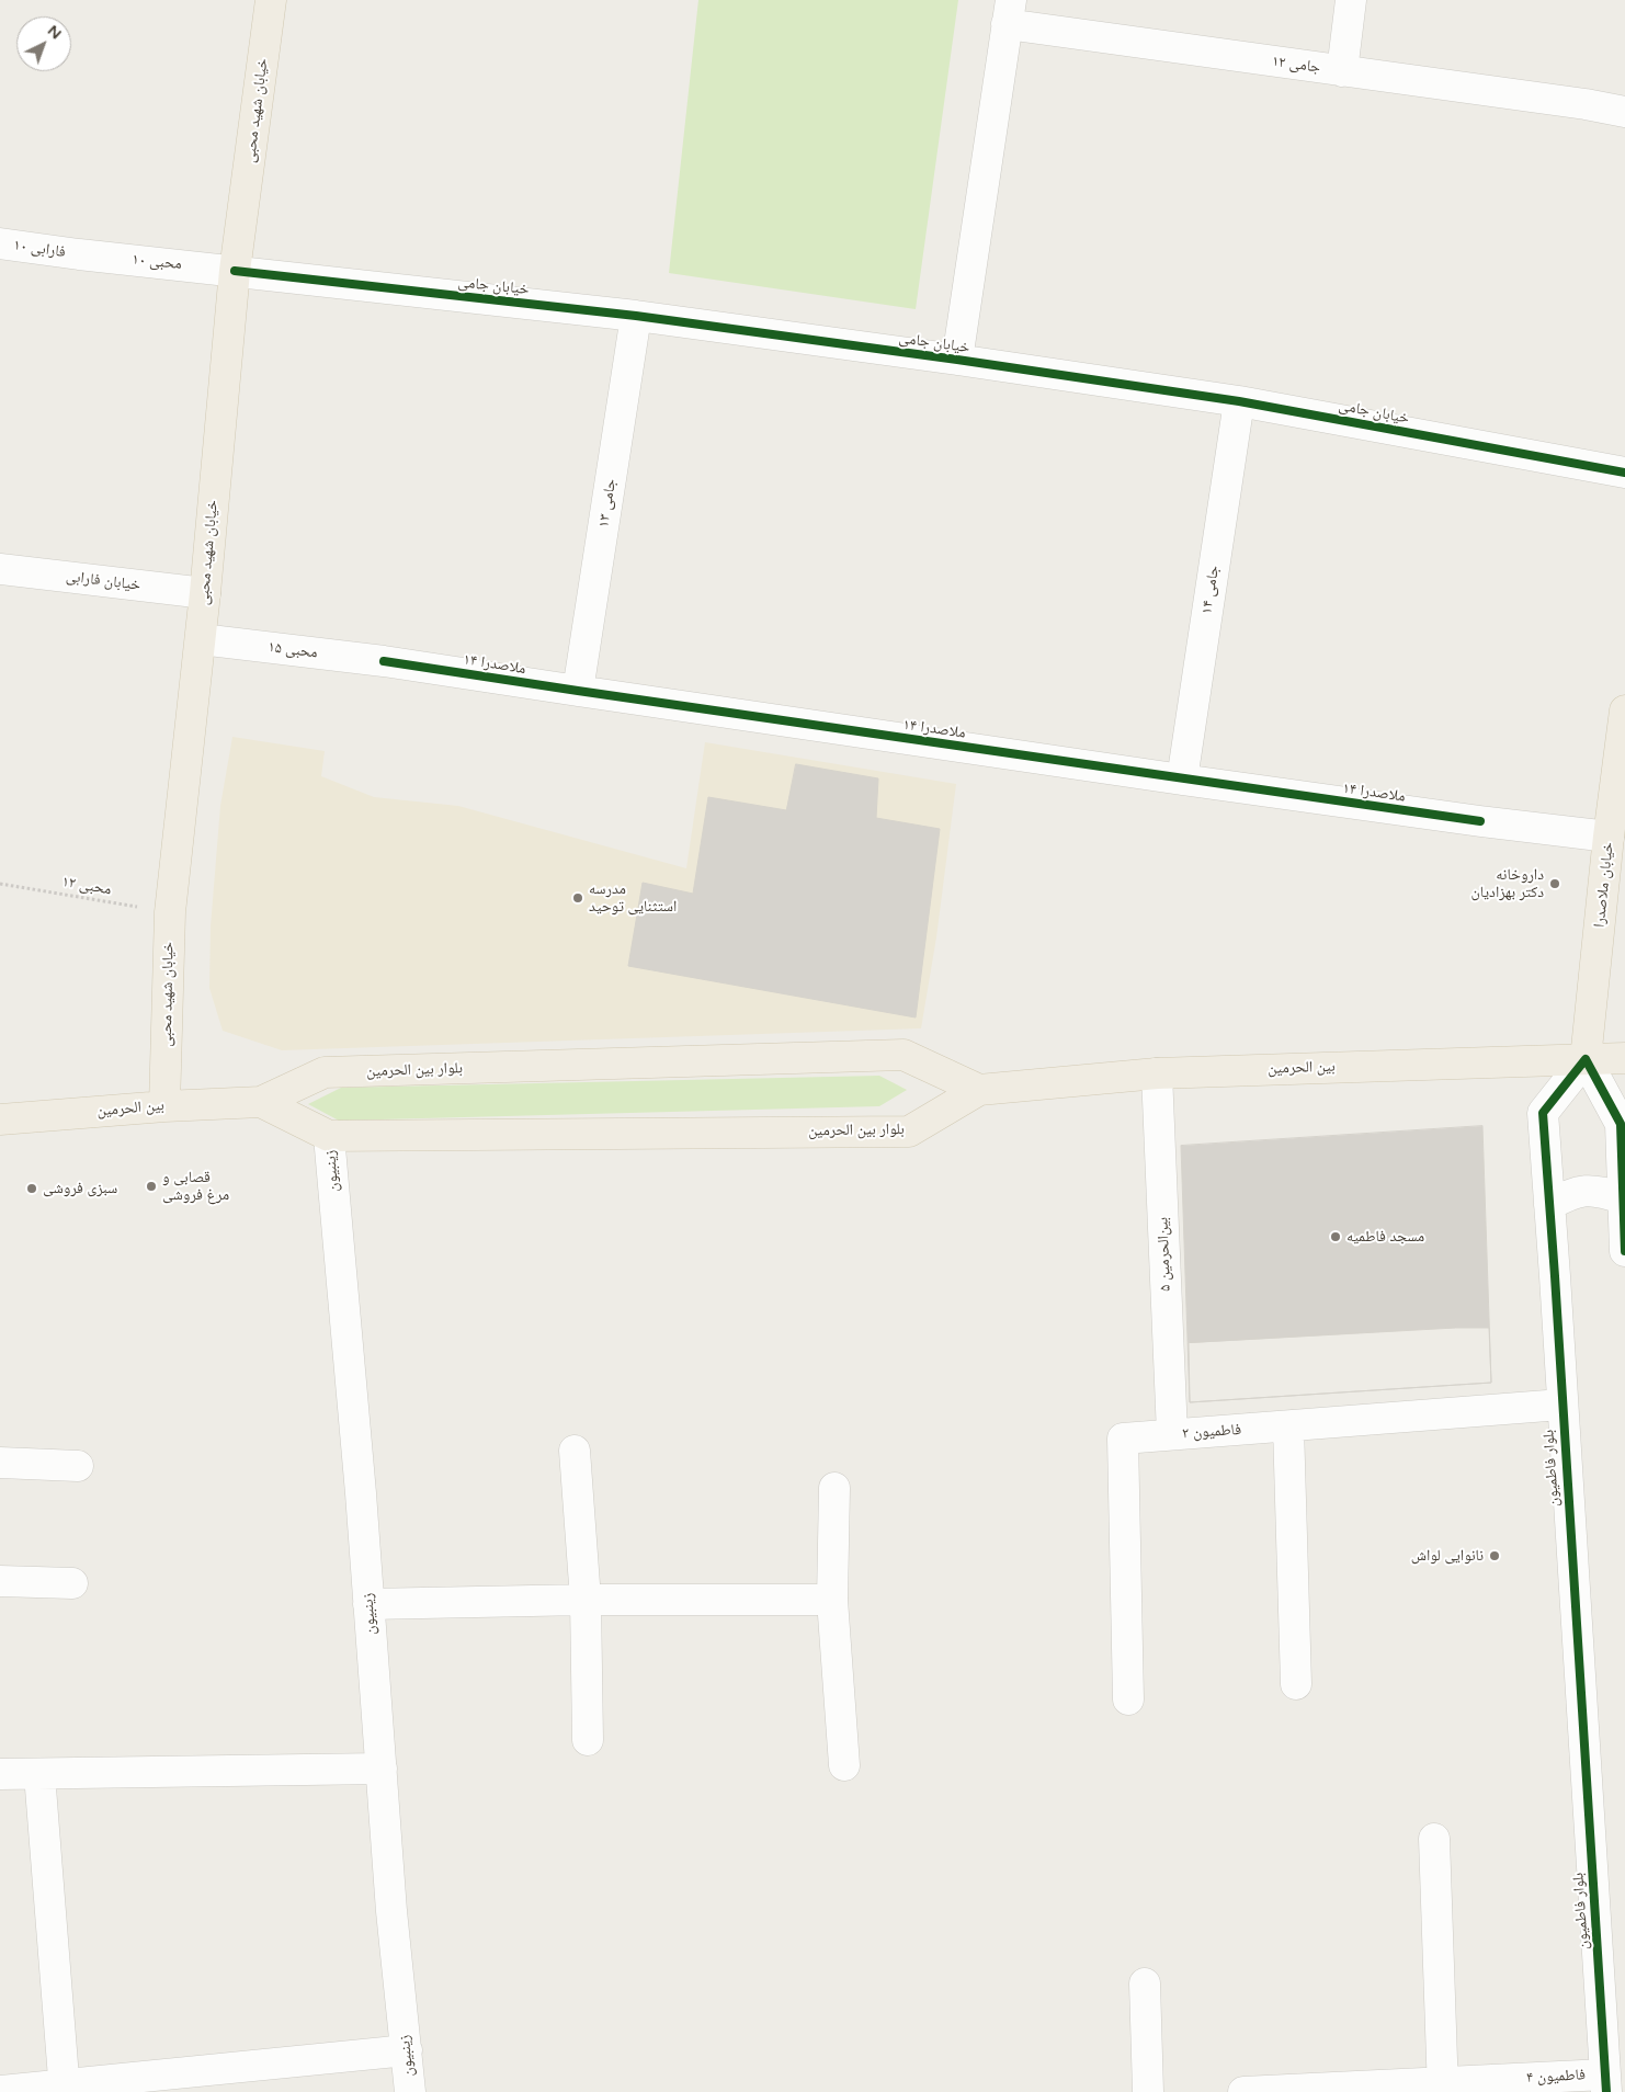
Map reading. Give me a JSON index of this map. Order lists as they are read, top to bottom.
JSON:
{
  "streets": {
    "main road": [
      "خیابان شهید محبی",
      "خیابان ملاصدرا",
      "بین الحرمین",
      "بلوار بین الحرمین"
    ],
    "street": [
      "جامی ۱۲",
      "فارابی ۱۰",
      "محبی ۱۰",
      "خیابان جامی",
      "جامی ۱۳",
      "خیابان فارابی",
      "جامی ۱۴",
      "محبی ۱۵",
      "ملاصدرا ۱۴",
      "زینبیون",
      "بین‌الحرمین ۵",
      "فاطمیون ۲",
      "بلوار فاطمیون",
      "فاطمیون ۴"
    ],
    "path": ["محبی ۱۲"]
  },
  "crossings": [
    ["جامی ۱۲", "خیابان جامی"],
    ["خیابان شهید محبی", "محبی ۱۰"],
    ["خیابان شهید محبی", "خیابان جامی"],
    ["خیابان شهید محبی", "خیابان فارابی"],
    ["خیابان شهید محبی", "محبی ۱۵"],
    ["خیابان شهید محبی", "محبی ۱۲"],
    ["خیابان شهید محبی", "بین الحرمین"],
    ["فارابی ۱۰", "محبی ۱۰"],
    ["محبی ۱۰", "خیابان جامی"],
    ["خیابان جامی", "جامی ۱۳"],
    ["خیابان جامی", "جامی ۱۴"],
    ["جامی ۱۳", "ملاصدرا ۱۴"],
    ["جامی ۱۴", "ملاصدرا ۱۴"],
    ["محبی ۱۵", "ملاصدرا ۱۴"],
    ["ملاصدرا ۱۴", "خیابان ملاصدرا"],
    ["خیابان ملاصدرا", "بین الحرمین"],
    ["خیابان ملاصدرا", "بلوار فاطمیون"],
    ["بین الحرمین", "بلوار بین الحرمین"],
    ["بین الحرمین", "بین‌الحرمین ۵"],
    ["بین الحرمین", "بلوار فاطمیون"],
    ["بلوار بین الحرمین", "زینبیون"],
    ["بین‌الحرمین ۵", "فاطمیون ۲"],
    ["فاطمیون ۲", "بلوار فاطمیون"],
    ["بلوار فاطمیون", "فاطمیون ۴"]
  ],
  "places": [
    "داروخانه دکتر بهزادیان",
    "مدرسه استثنایی توحید",
    "قصابی و مرغ فروشی",
    "سبزی فروشی",
    "مسجد فاطمیه",
    "نانوایی لواش"
  ],
  "north": "top right"
}
